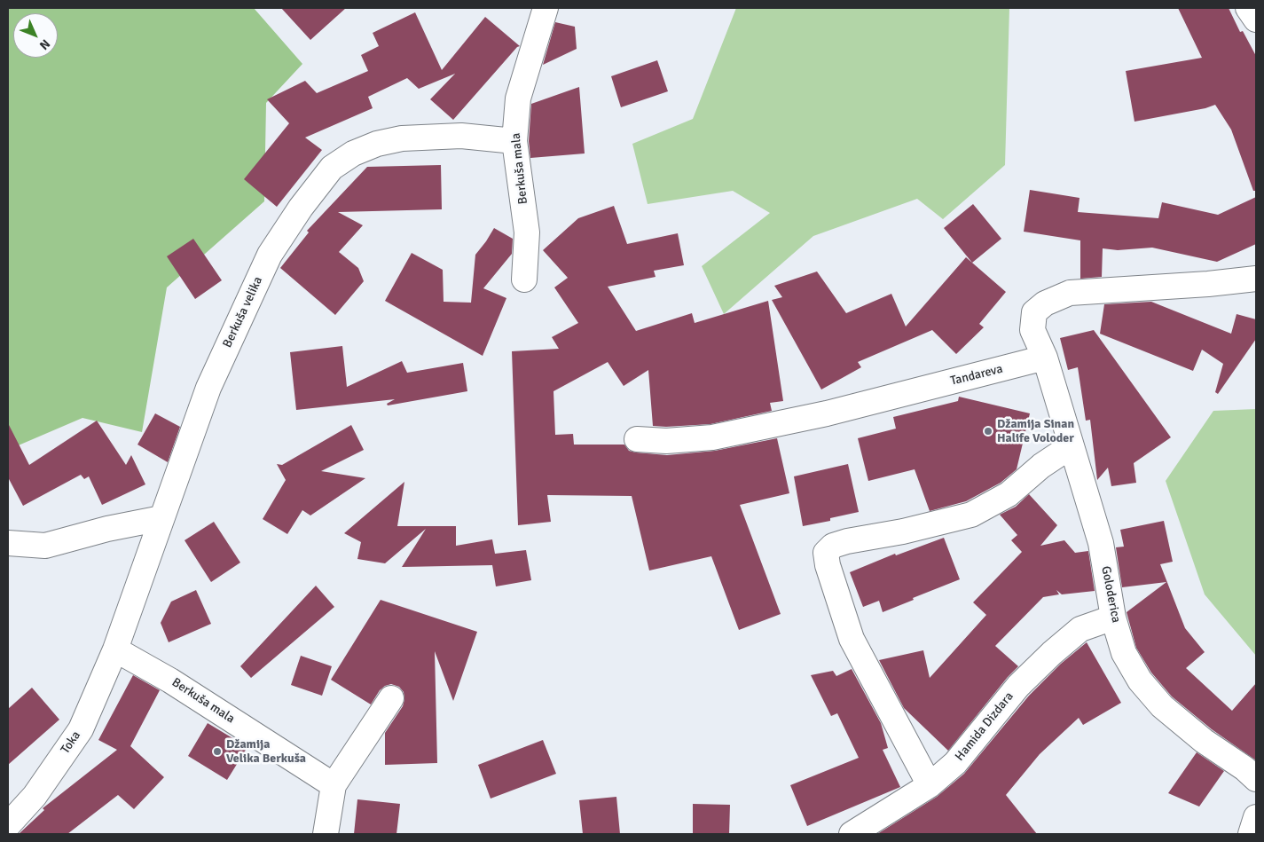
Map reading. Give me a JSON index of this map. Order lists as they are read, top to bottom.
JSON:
{
  "streets": {
    "street": [
      "Berkuša mala",
      "Berkuša velika",
      "Tandareva",
      "Goloderica",
      "Hamida Dizdara",
      "Toka"
    ]
  },
  "crossings": [
    ["Berkuša mala", "Berkuša velika"],
    ["Berkuša mala", "Toka"],
    ["Berkuša velika", "Toka"],
    ["Tandareva", "Goloderica"],
    ["Goloderica", "Hamida Dizdara"]
  ],
  "places": ["Džamija Sinan Halife Voloder", "Džamija Velika Berkuša"],
  "north": "bottom right"
}
